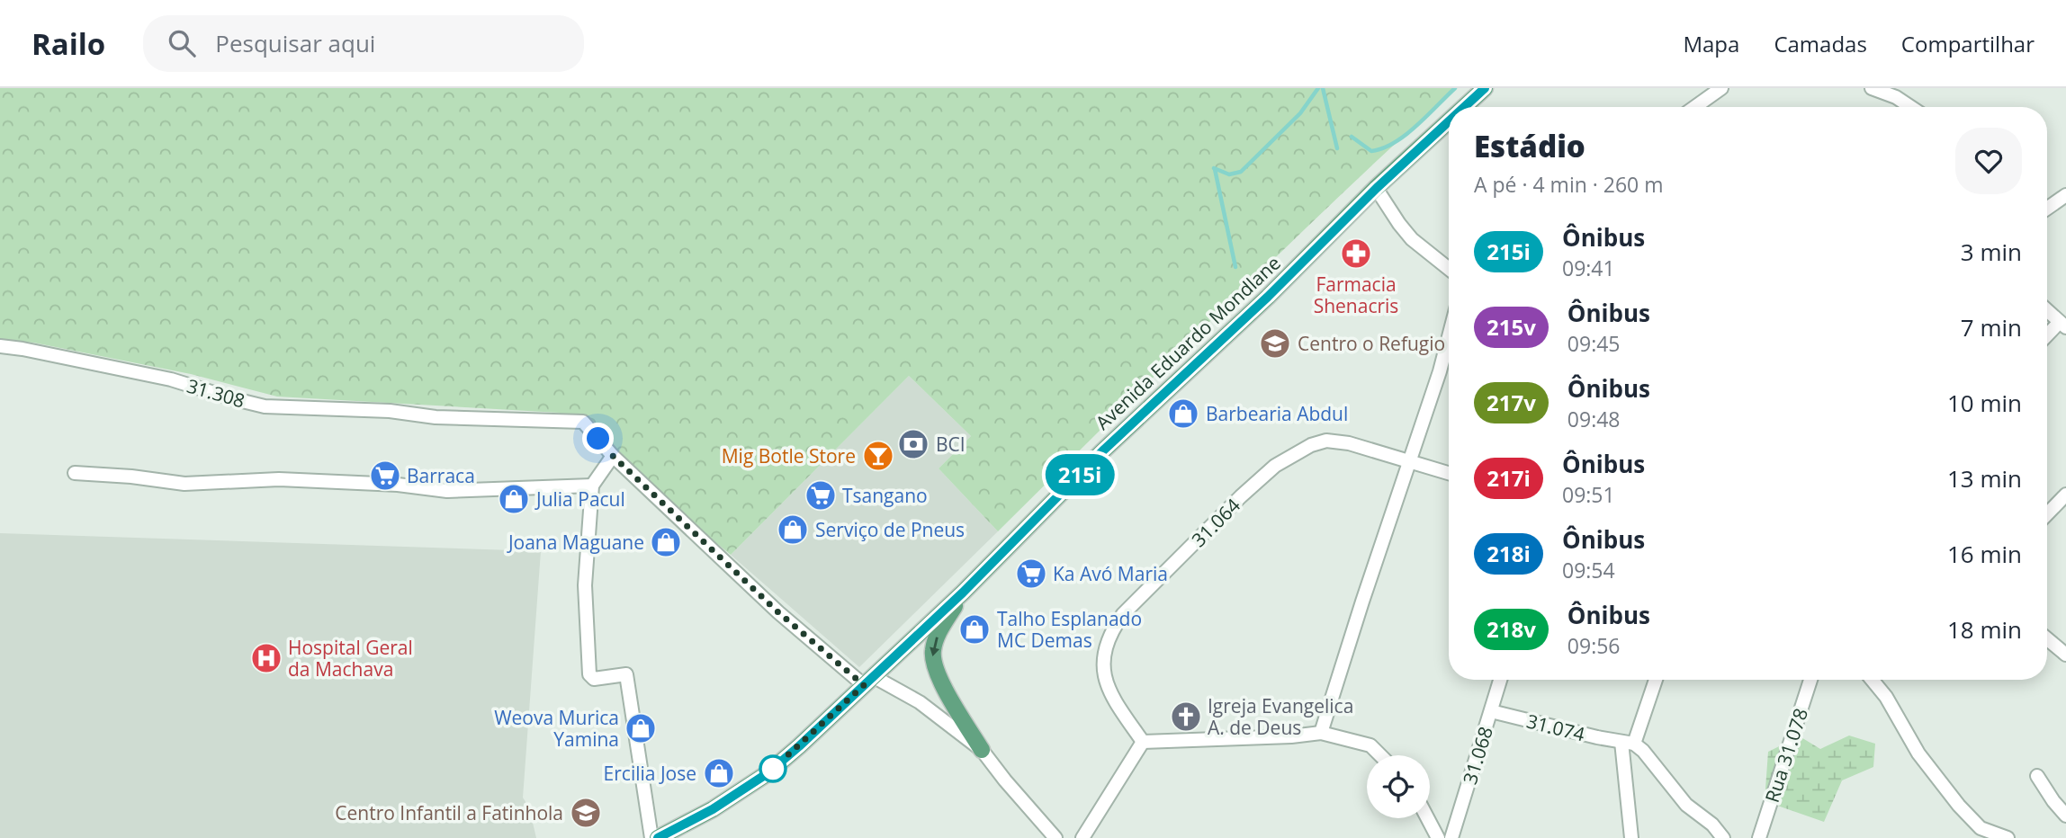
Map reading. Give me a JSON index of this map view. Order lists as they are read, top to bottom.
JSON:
{
  "streets": {
    "main road": ["Avenida Eduardo Mondlane"],
    "street": [
      "31.308",
      "31.064",
      "31.074",
      "31.068",
      "Rua 31.078"
    ]
  },
  "crossings": [
    ["Avenida Eduardo Mondlane", "31.308"],
    ["31.074", "31.068"]
  ],
  "places": {
    "pharmacy": ["Farmacia Shenacris"],
    "school or university": ["Centro o Refugio", "Centro Infantil a Fatinhola"],
    "shop": [
      "Barbearia Abdul",
      "Julia Pacul",
      "Serviço de Pneus",
      "Joana Maguane",
      "Talho Esplanado MC Demas",
      "Weova Murica Yamina",
      "Ercilia Jose"
    ],
    "bank": ["BCI"],
    "bar": ["Mig Botle Store"],
    "supermarket": ["Barraca", "Tsangano", "Ka Avó Maria"],
    "hospital": ["Hospital Geral da Machava"],
    "church": ["Igreja Evangelica A. de Deus"]
  },
  "lines": ["bus line 215i"],
  "page": {
    "header": "Railo",
    "search": "Pesquisar aqui",
    "nav": ["Mapa", "Camadas", "Compartilhar"],
    "on_map": "215i",
    "heading": ["Estádio", "A pé · 4 min · 260 m"],
    "list": [
      {
        "mark": "215i",
        "name": "Ônibus",
        "note": "09:41",
        "value": "3 min"
      },
      {
        "mark": "215v",
        "name": "Ônibus",
        "note": "09:45",
        "value": "7 min"
      },
      {
        "mark": "217v",
        "name": "Ônibus",
        "note": "09:48",
        "value": "10 min"
      },
      {
        "mark": "217i",
        "name": "Ônibus",
        "note": "09:51",
        "value": "13 min"
      },
      {
        "mark": "218i",
        "name": "Ônibus",
        "note": "09:54",
        "value": "16 min"
      },
      {
        "mark": "218v",
        "name": "Ônibus",
        "note": "09:56",
        "value": "18 min"
      }
    ]
  }
}
